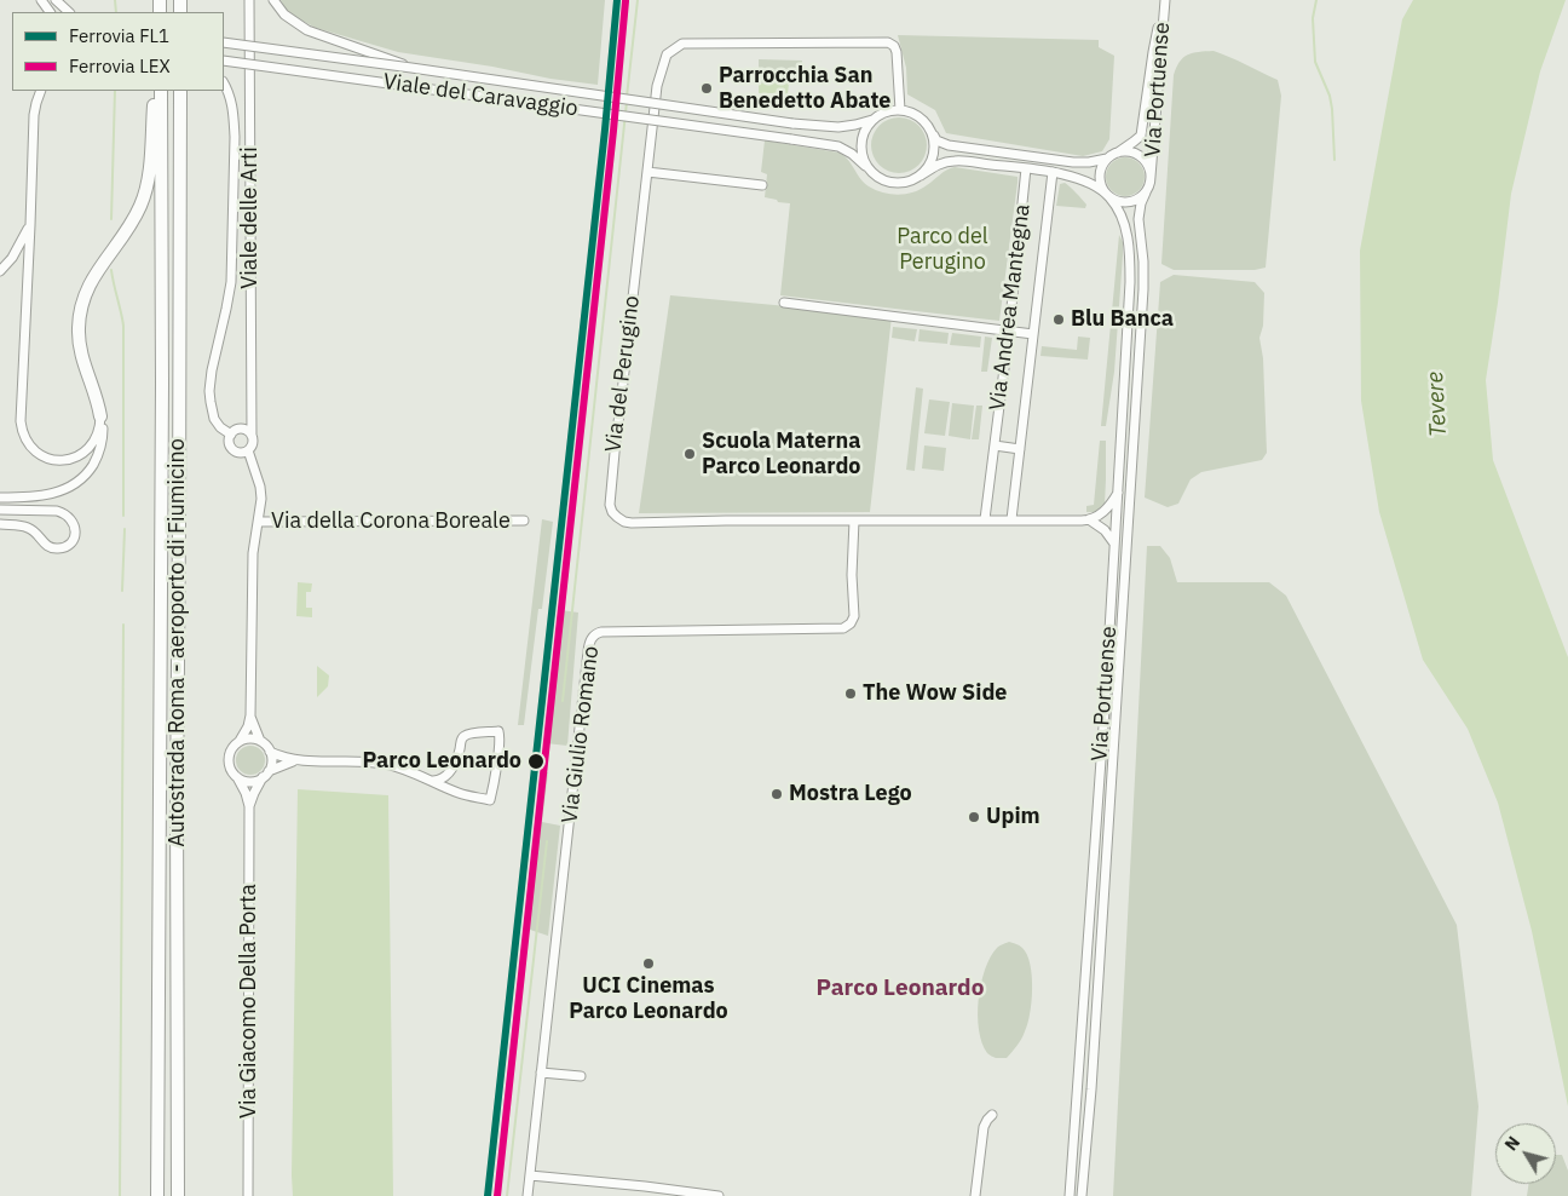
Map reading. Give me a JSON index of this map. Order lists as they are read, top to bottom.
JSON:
{
  "streets": {
    "highway": ["Autostrada Roma - aeroporto di Fiumicino"],
    "street": [
      "Via Portuense",
      "Viale del Caravaggio",
      "Viale delle Arti",
      "Via Andrea Mantegna",
      "Via del Perugino",
      "Via della Corona Boreale",
      "Via Giulio Romano",
      "Via Giacomo Della Porta"
    ]
  },
  "crossings": [
    ["Viale del Caravaggio", "Via del Perugino"],
    ["Via Andrea Mantegna", "Via del Perugino"],
    ["Via del Perugino", "Via Giulio Romano"]
  ],
  "districts": ["Parco Leonardo"],
  "water": ["Tevere"],
  "parks": ["Parco del Perugino"],
  "places": [
    "Parrocchia San Benedetto Abate",
    "Blu Banca",
    "Scuola Materna Parco Leonardo",
    "The Wow Side",
    "Parco Leonardo",
    "Mostra Lego",
    "Upim",
    "UCI Cinemas Parco Leonardo"
  ],
  "lines": ["rail line FL1", "rail line LEX"],
  "legend": ["Ferrovia FL1", "Ferrovia LEX"],
  "north": "top left"
}
